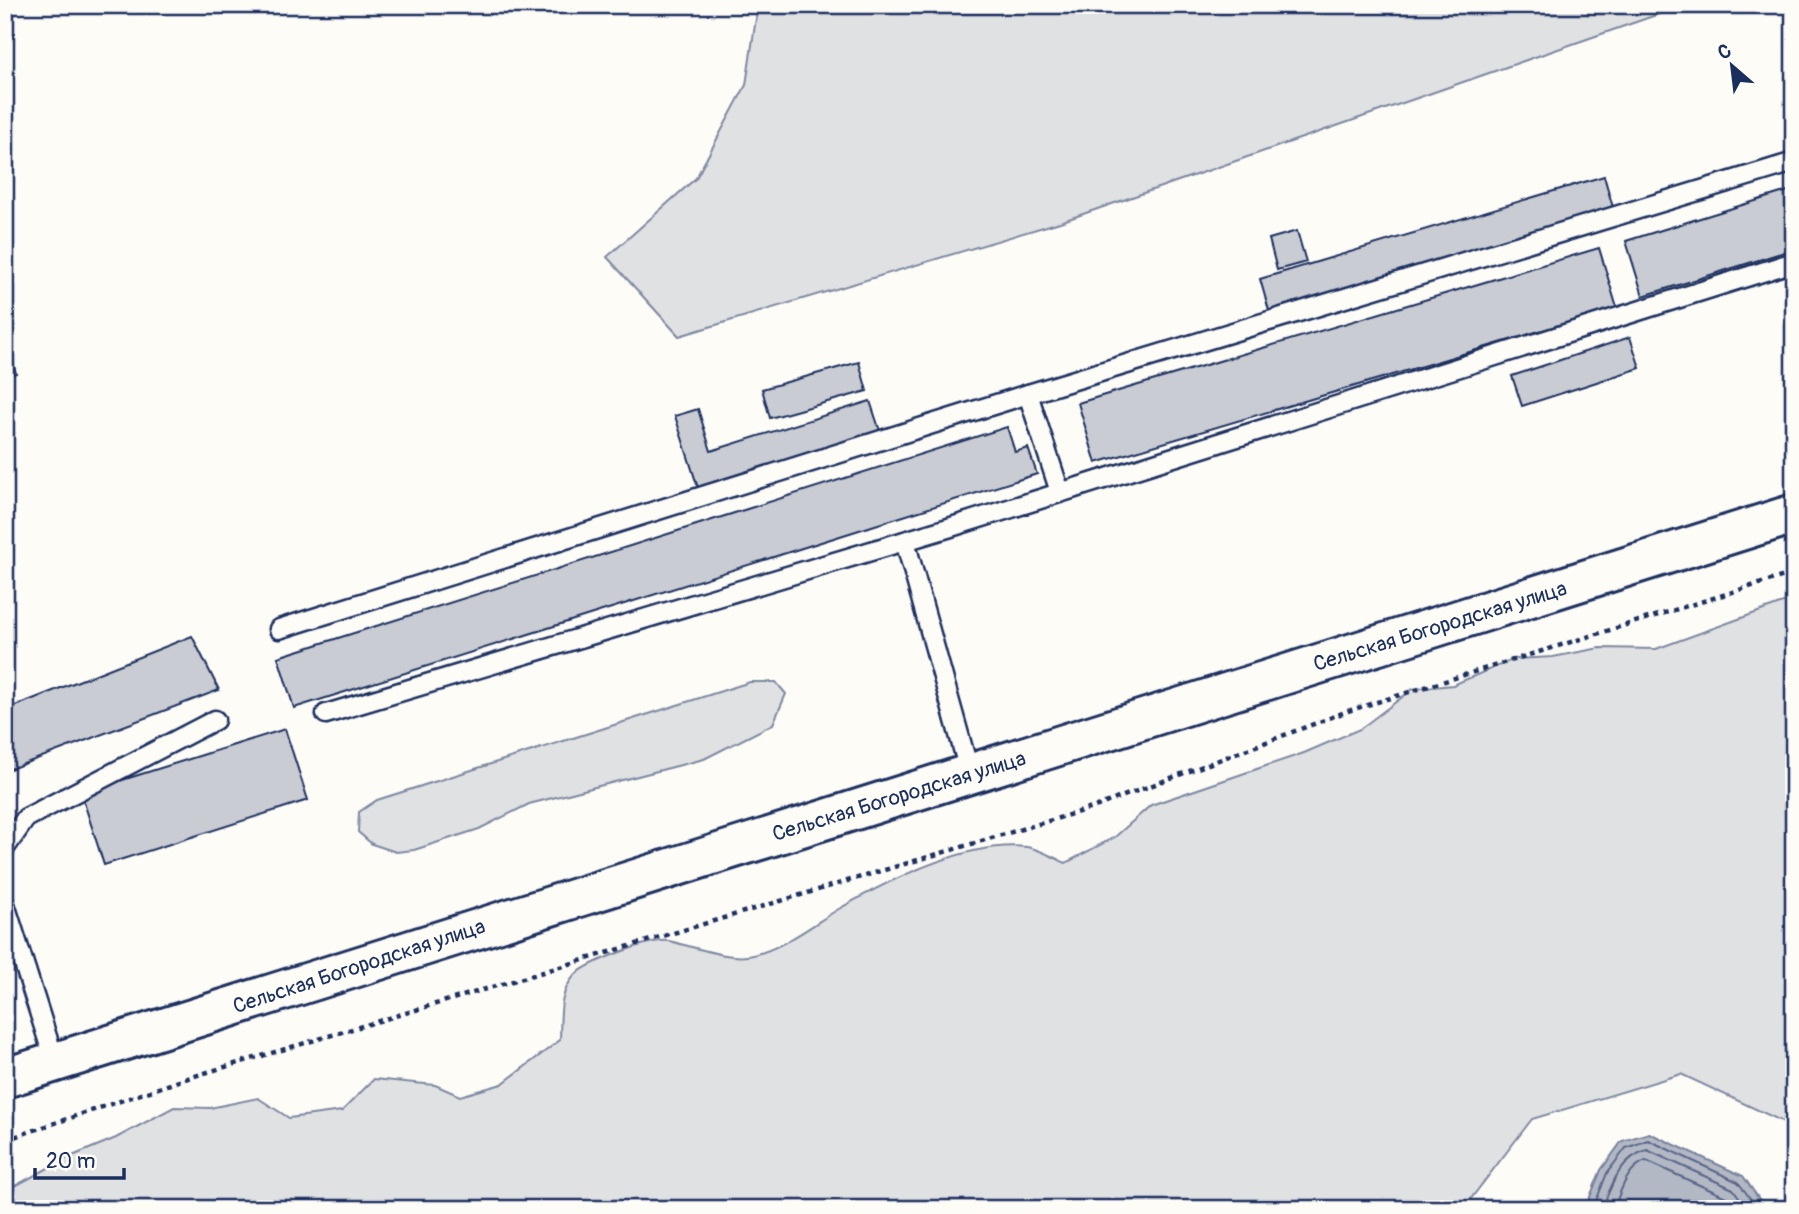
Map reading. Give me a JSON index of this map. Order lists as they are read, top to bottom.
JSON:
{
  "streets": {
    "main road": ["Сельская Богородская улица"]
  },
  "scale_bar": "20 m",
  "north": "top left"
}
